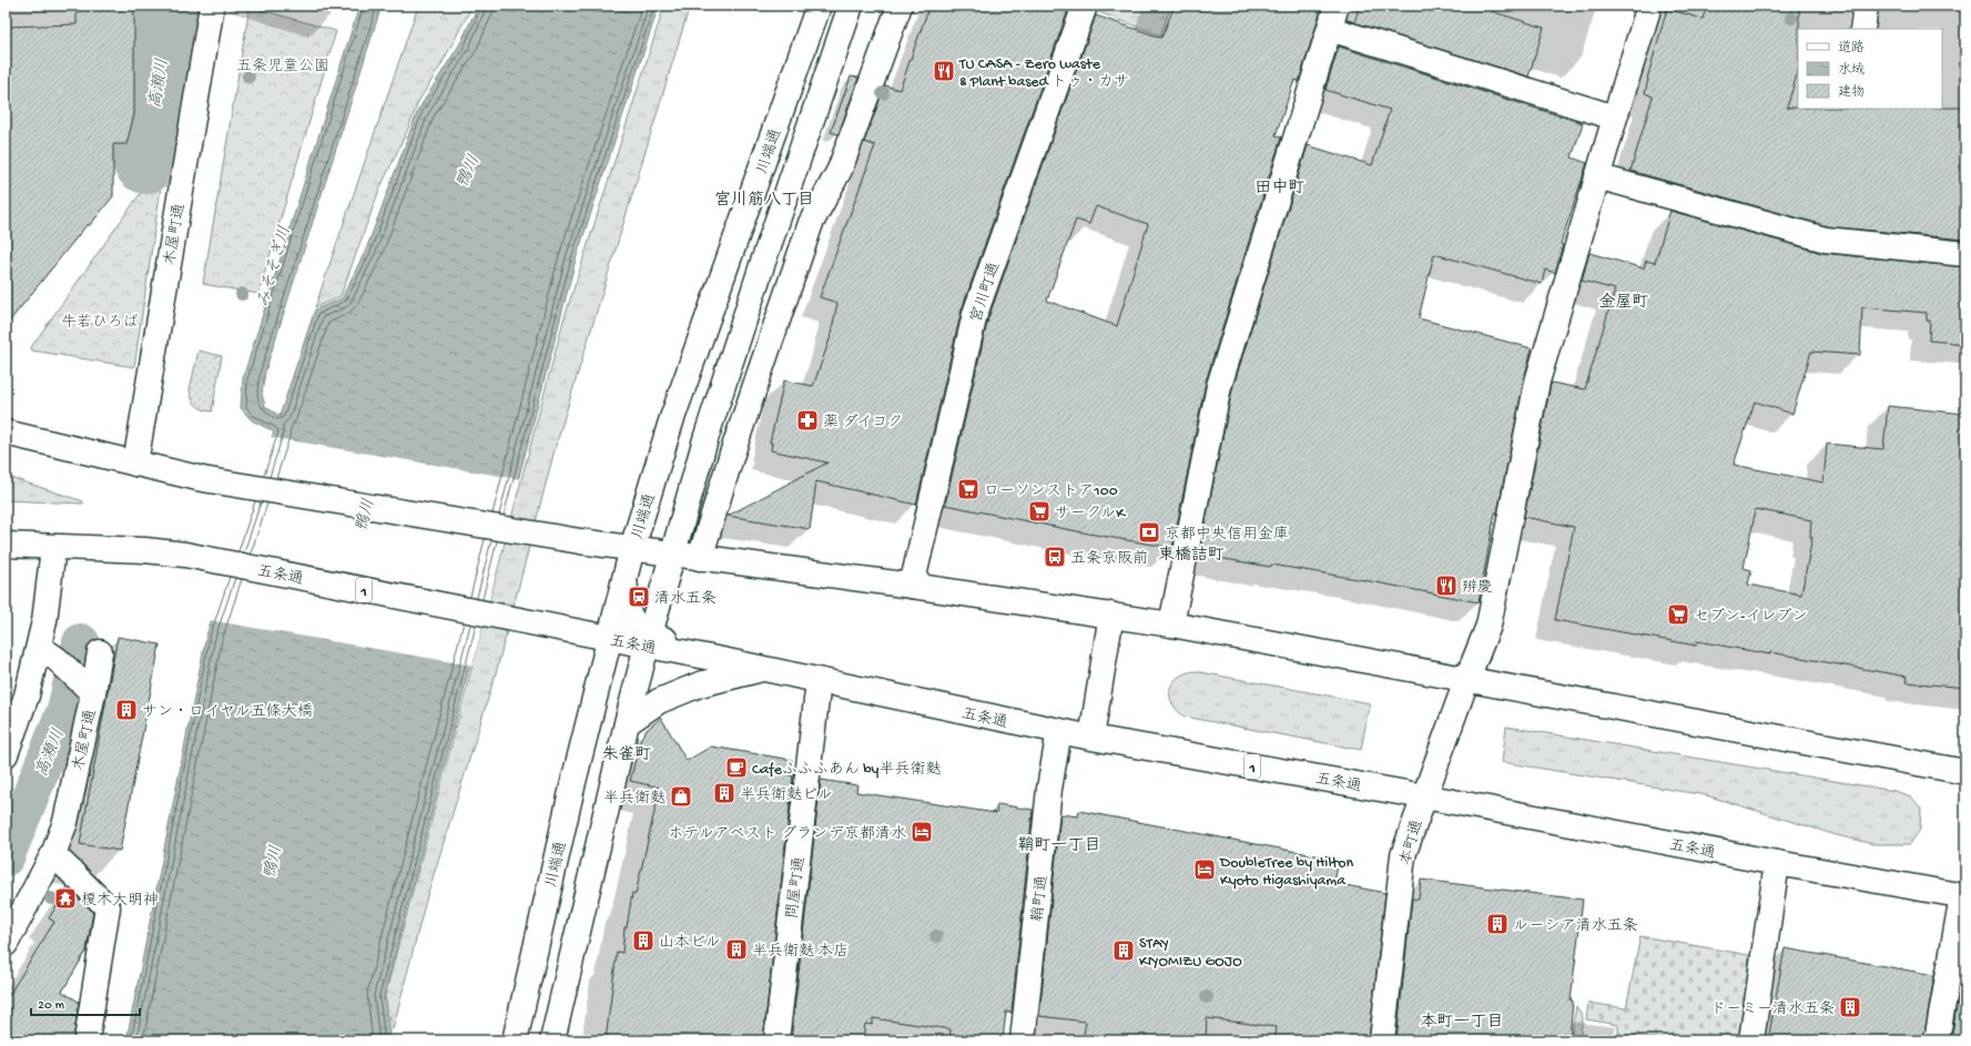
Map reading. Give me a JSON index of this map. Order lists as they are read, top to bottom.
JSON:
{
  "streets": {
    "main road": [
      "川端通",
      "木屋町通",
      "宮川町通",
      "五条通",
      "1",
      "本町通",
      "問屋町通",
      "鞘町通"
    ]
  },
  "crossings": [
    ["川端通", "五条通"],
    ["川端通", "1"],
    ["五条通", "1"],
    ["五条通", "本町通"],
    ["五条通", "問屋町通"],
    ["五条通", "鞘町通"]
  ],
  "districts": [
    "田中町",
    "宮川筋八丁目",
    "金屋町",
    "東橋詰町",
    "朱雀町",
    "鞘町一丁目",
    "本町一丁目"
  ],
  "water": ["高瀬川", "鴨川", "みそそぎ川"],
  "parks": ["五条児童公園", "牛若ひろば"],
  "places": {
    "restaurant": ["TU CASA - Zero waste & Plant based トゥ・カサ", "辨慶"],
    "pharmacy": ["薬 ダイコク"],
    "supermarket": ["ローソンストア100", "サークルK", "セブン-イレブン"],
    "bank": ["京都中央信用金庫"],
    "bus stop": ["五条京阪前"],
    "station": ["清水五条"],
    "building": [
      "サン・ロイヤル五條大橋",
      "半兵衛麩ビル",
      "ルーシア清水五条",
      "山本ビル",
      "半兵衛麩 本店",
      "STAY KIYOMIZU GOJO",
      "ドーミー清水五条"
    ],
    "cafe": ["Cafeふふふあん by半兵衛麩"],
    "shop": ["半兵衛麩"],
    "hotel": ["ホテルアベスト グランデ京都清水", "DoubleTree by Hilton Kyoto Higashiyama"],
    "temple": ["榎木大明神"]
  },
  "legend": ["道路", "水域", "建物"],
  "scale_bar": "20 m"
}
